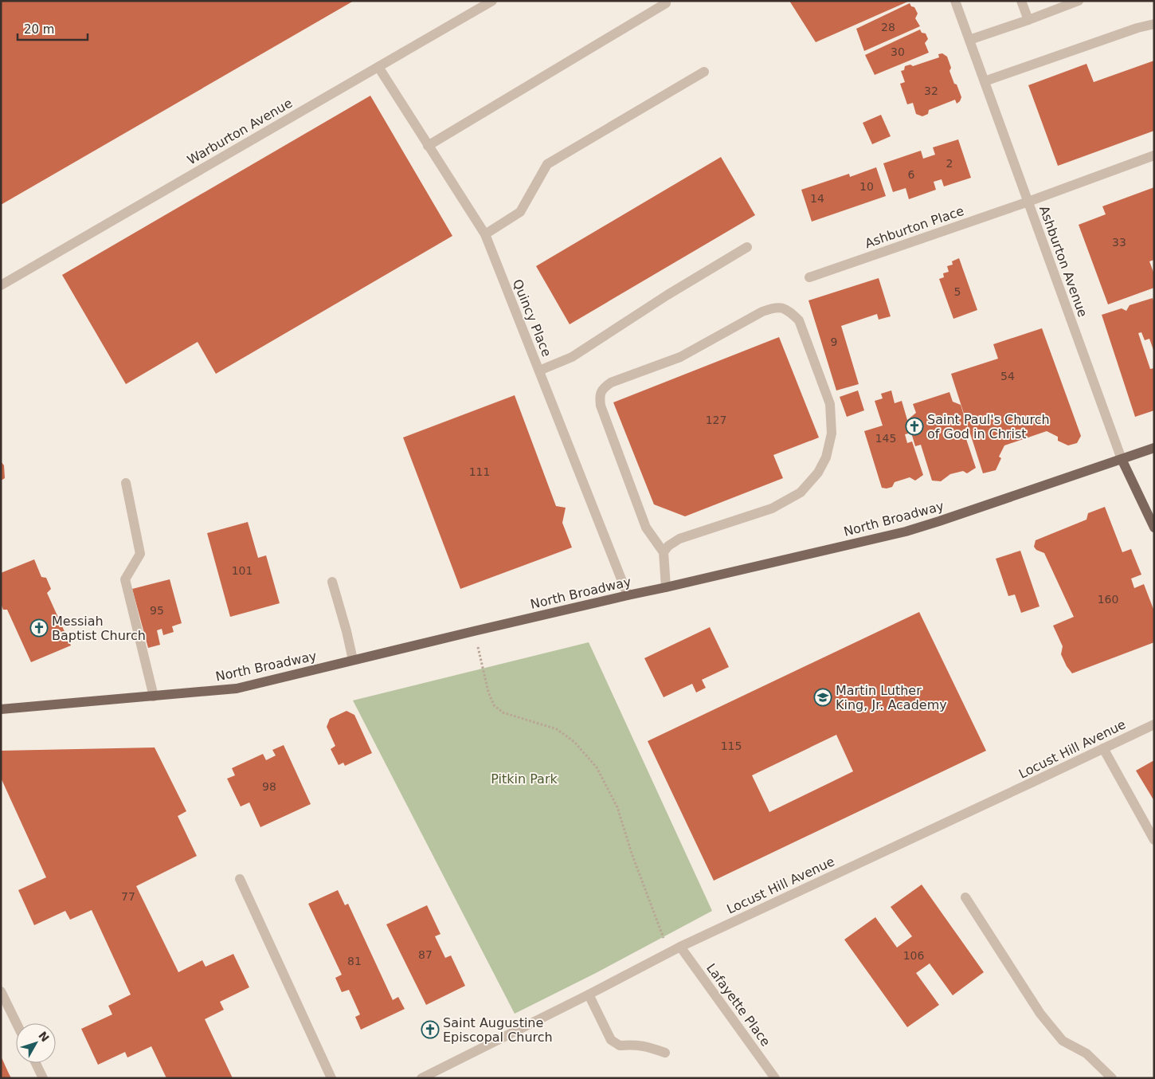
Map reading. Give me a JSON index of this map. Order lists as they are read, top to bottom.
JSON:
{
  "streets": {
    "main road": ["Ashburton Avenue", "North Broadway"],
    "street": [
      "Warburton Avenue",
      "Ashburton Place",
      "Quincy Place",
      "Locust Hill Avenue",
      "Lafayette Place"
    ]
  },
  "crossings": [
    ["Warburton Avenue", "Quincy Place"],
    ["Ashburton Place", "Ashburton Avenue"],
    ["Ashburton Avenue", "North Broadway"],
    ["Quincy Place", "North Broadway"],
    ["Locust Hill Avenue", "Lafayette Place"]
  ],
  "parks": ["Pitkin Park"],
  "places": {
    "church": ["Saint Paul's Church of God in Christ", "Messiah Baptist Church", "Saint Augustine Episcopal Church"],
    "school or university": ["Martin Luther King, Jr. Academy"]
  },
  "house_numbers": [
    "28",
    "30",
    "32",
    "2",
    "6",
    "10",
    "14",
    "33",
    "5",
    "9",
    "54",
    "127",
    "145",
    "111",
    "101",
    "160",
    "95",
    "115",
    "98",
    "77",
    "87",
    "106",
    "81"
  ],
  "scale_bar": "20 m",
  "north": "top right"
}
